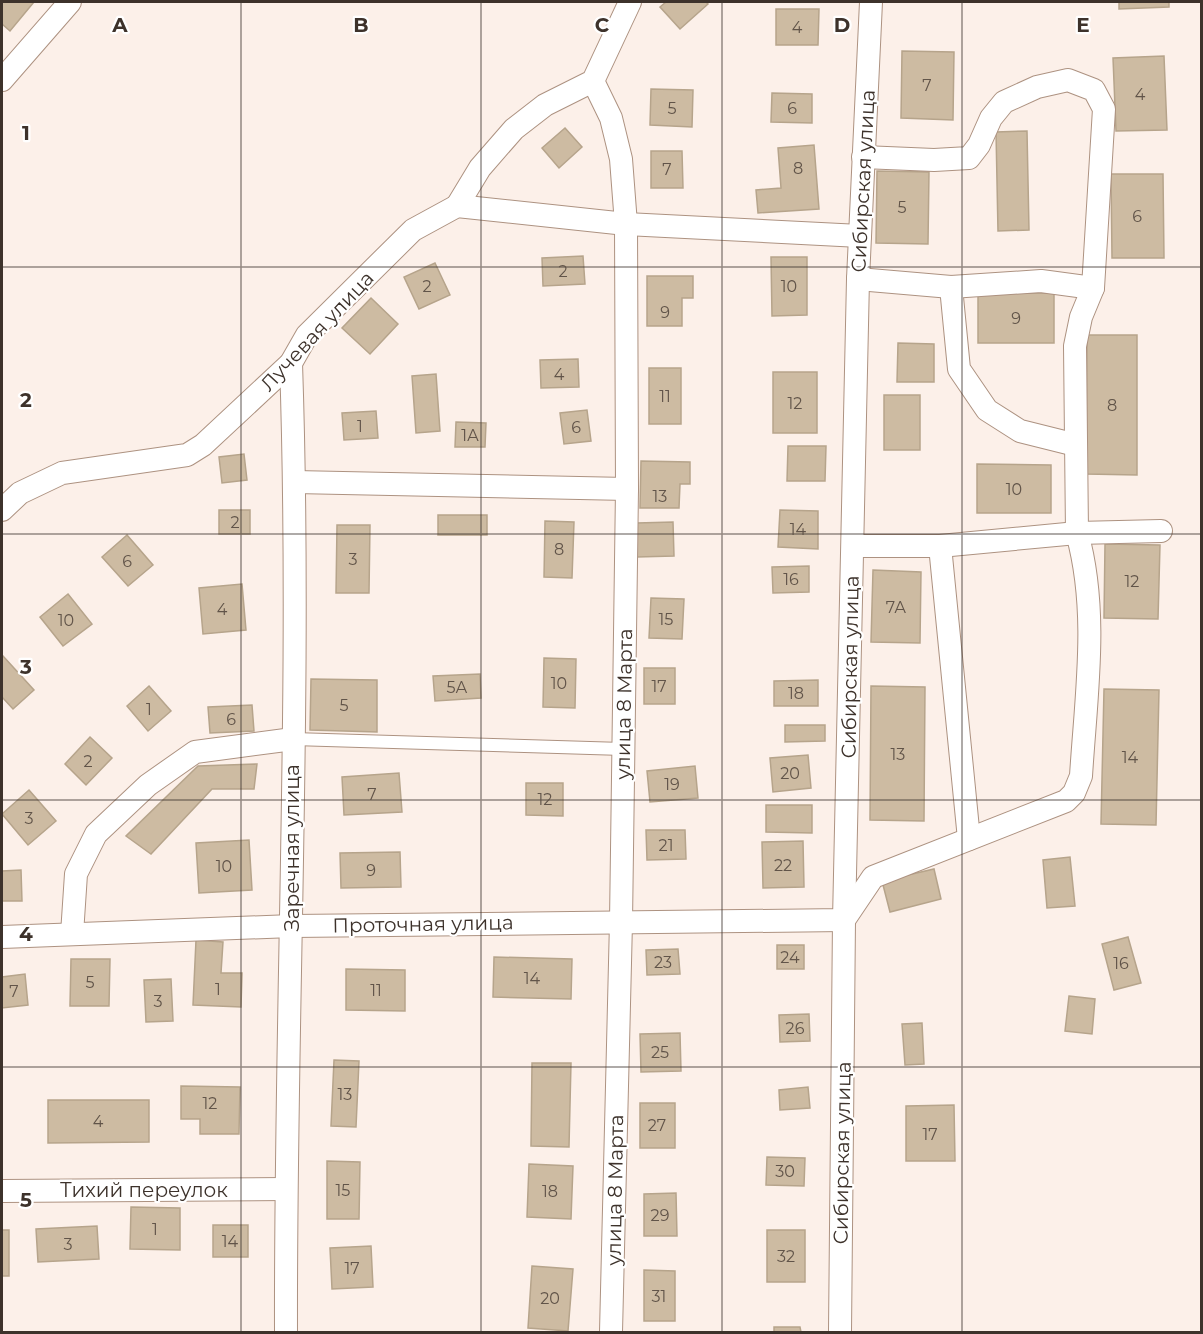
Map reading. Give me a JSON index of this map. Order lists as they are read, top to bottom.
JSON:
{
  "streets": {
    "street": [
      "Сибирская улица",
      "Лучевая улица",
      "улица 8 Марта",
      "Заречная улица",
      "Проточная улица",
      "Тихий переулок"
    ]
  },
  "crossings": [
    ["Сибирская улица", "Проточная улица"],
    ["Лучевая улица", "Заречная улица"],
    ["улица 8 Марта", "Проточная улица"],
    ["Заречная улица", "Проточная улица"],
    ["Заречная улица", "Тихий переулок"]
  ],
  "house_numbers": [
    "4",
    "7",
    "4",
    "5",
    "6",
    "8",
    "7",
    "5",
    "6",
    "2",
    "2",
    "10",
    "9",
    "9",
    "4",
    "11",
    "12",
    "8",
    "1",
    "6",
    "1А",
    "10",
    "13",
    "2",
    "14",
    "8",
    "3",
    "6",
    "16",
    "12",
    "7А",
    "4",
    "15",
    "10",
    "10",
    "17",
    "5А",
    "18",
    "5",
    "1",
    "6",
    "13",
    "14",
    "2",
    "20",
    "19",
    "7",
    "12",
    "3",
    "21",
    "22",
    "10",
    "9",
    "24",
    "23",
    "16",
    "14",
    "5",
    "1",
    "11",
    "7",
    "3",
    "26",
    "25",
    "13",
    "12",
    "4",
    "27",
    "17",
    "30",
    "15",
    "18",
    "29",
    "1",
    "14",
    "3",
    "32",
    "17",
    "31",
    "20"
  ],
  "grid": {
    "columns": [
      "A",
      "B",
      "C",
      "D",
      "E"
    ],
    "rows": [
      "1",
      "2",
      "3",
      "4",
      "5"
    ]
  }
}
